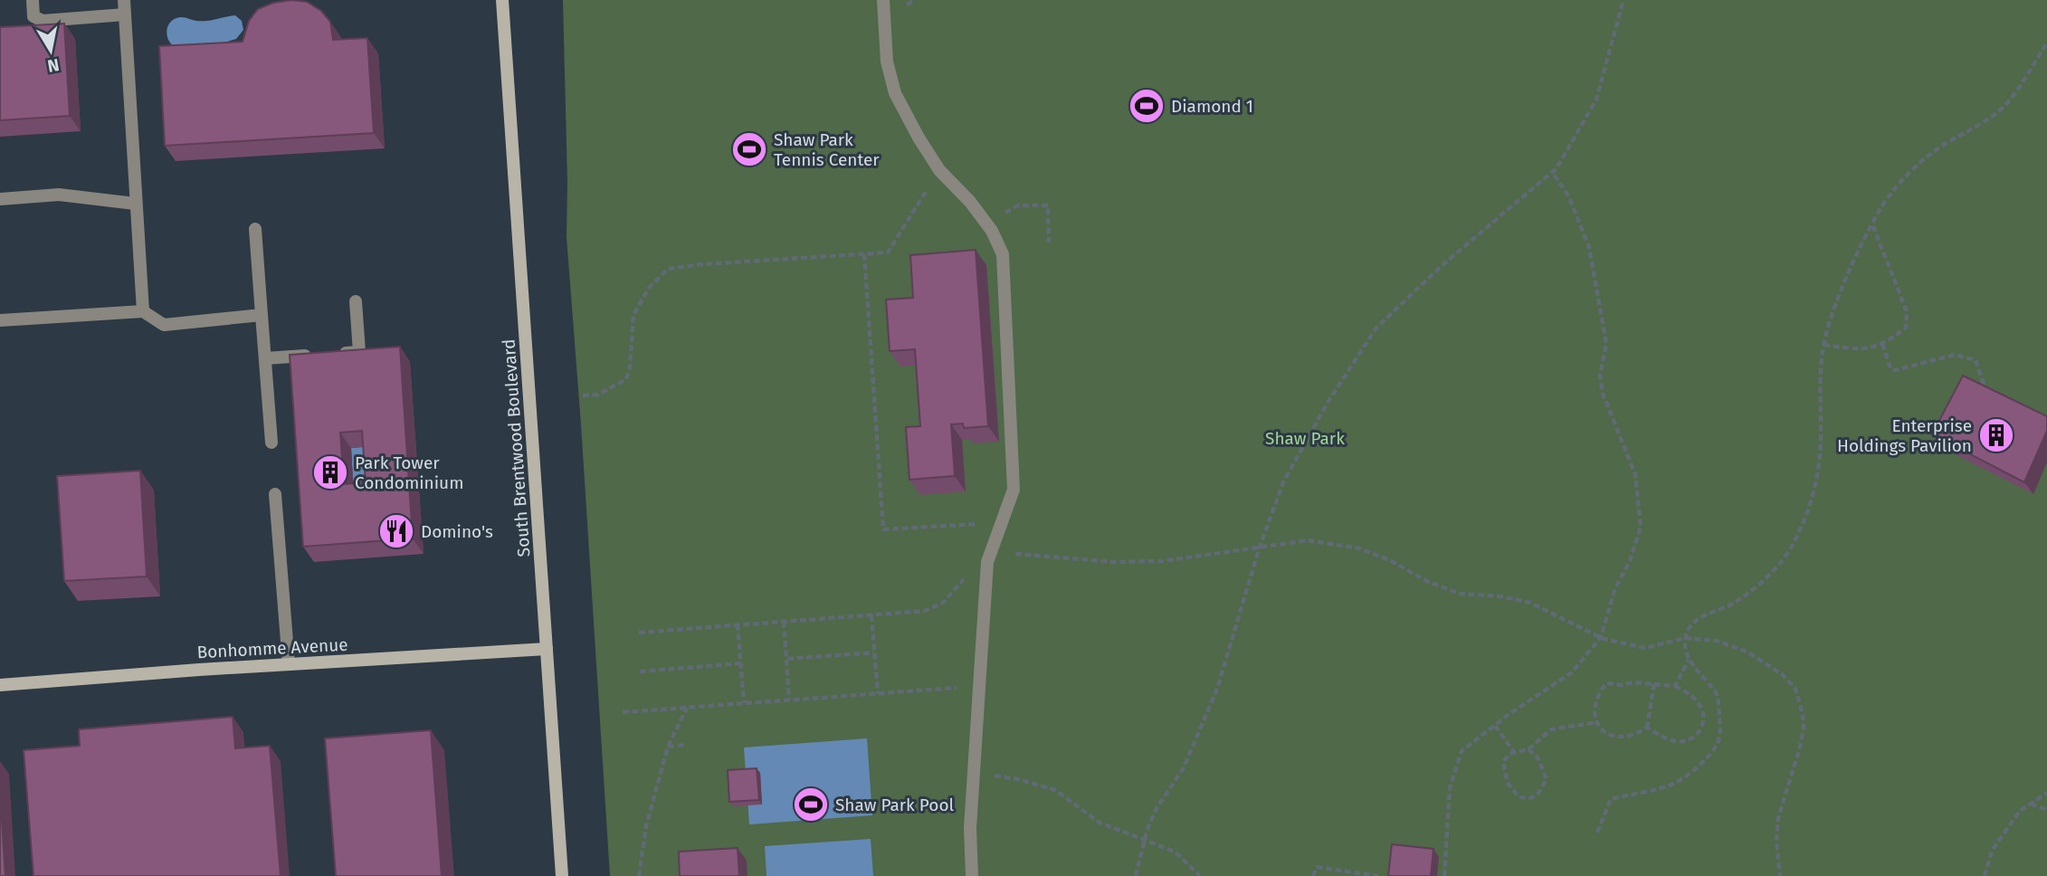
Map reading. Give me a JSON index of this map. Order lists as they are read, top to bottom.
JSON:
{
  "streets": {
    "main road": ["South Brentwood Boulevard", "Bonhomme Avenue"]
  },
  "crossings": [
    ["South Brentwood Boulevard", "Bonhomme Avenue"]
  ],
  "parks": ["Shaw Park"],
  "places": {
    "sports": ["Diamond 1", "Shaw Park Tennis Center", "Shaw Park Pool"],
    "building": ["Enterprise Holdings Pavilion", "Park Tower Condominium"],
    "restaurant": ["Domino's"]
  },
  "north": "bottom"
}
